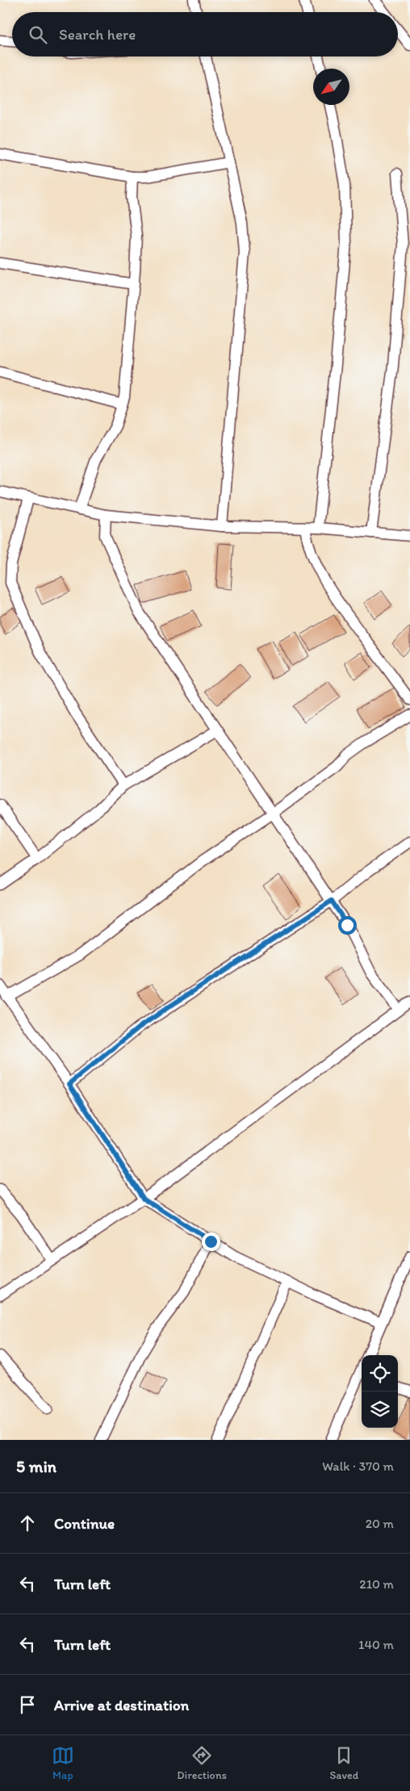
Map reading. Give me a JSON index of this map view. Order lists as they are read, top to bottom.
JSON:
{
  "north": "bottom left",
  "page": {
    "search": "Search here",
    "heading": ["5 min", "Walk · 370 m"],
    "list": [
      ["Continue", "20 m"],
      ["Turn left", "210 m"],
      ["Turn left", "140 m"],
      "Arrive at destination"
    ],
    "nav": ["Map", "Directions", "Saved"]
  }
}
